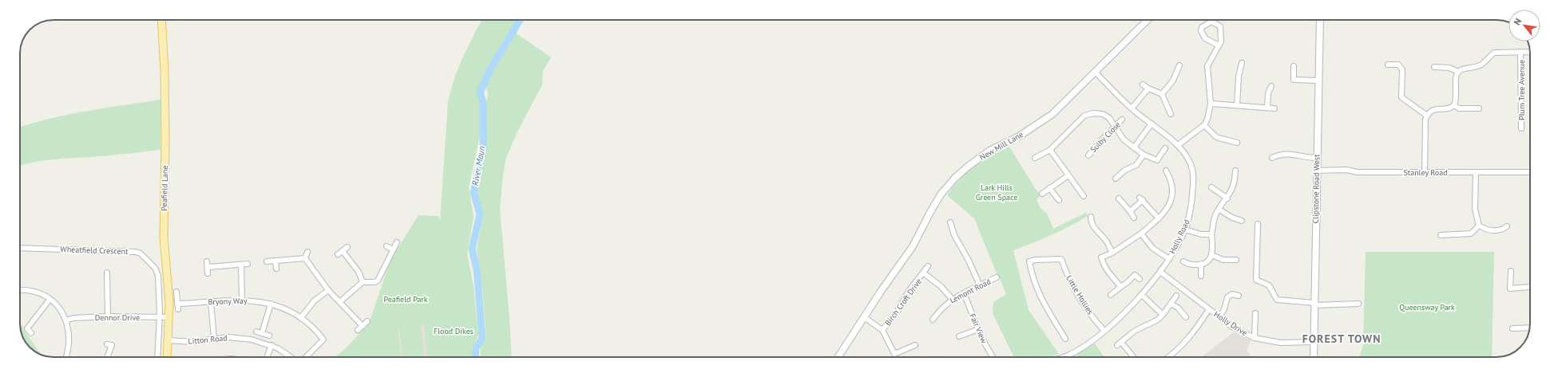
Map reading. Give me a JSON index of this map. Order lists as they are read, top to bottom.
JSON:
{
  "streets": {
    "main road": ["Peafield Lane"],
    "street": [
      "Plum Tree Avenue",
      "Sulby Close",
      "New Mill Lane",
      "Stanley Road",
      "Clipstone Road West",
      "Holly Road",
      "Wheatfield Crescent",
      "Lemont Road",
      "Little Hollies",
      "Bryony Way",
      "Birch Croft Drive",
      "Dennor Drive",
      "Holly Drive",
      "Fair View",
      "Litton Road"
    ]
  },
  "crossings": [
    ["New Mill Lane", "Holly Road"],
    ["Stanley Road", "Clipstone Road West"],
    ["Peafield Lane", "Dennor Drive"],
    ["Peafield Lane", "Litton Road"],
    ["Clipstone Road West", "Holly Drive"],
    ["Holly Road", "Little Hollies"],
    ["Holly Road", "Holly Drive"],
    ["Wheatfield Crescent", "Dennor Drive"],
    ["Lemont Road", "Birch Croft Drive"],
    ["Lemont Road", "Fair View"]
  ],
  "districts": ["FOREST TOWN"],
  "water": ["River Maun"],
  "parks": [
    "Lark Hills Green Space",
    "Peafield Park",
    "Queensway Park",
    "Flood Dikes"
  ],
  "north": "top left"
}
